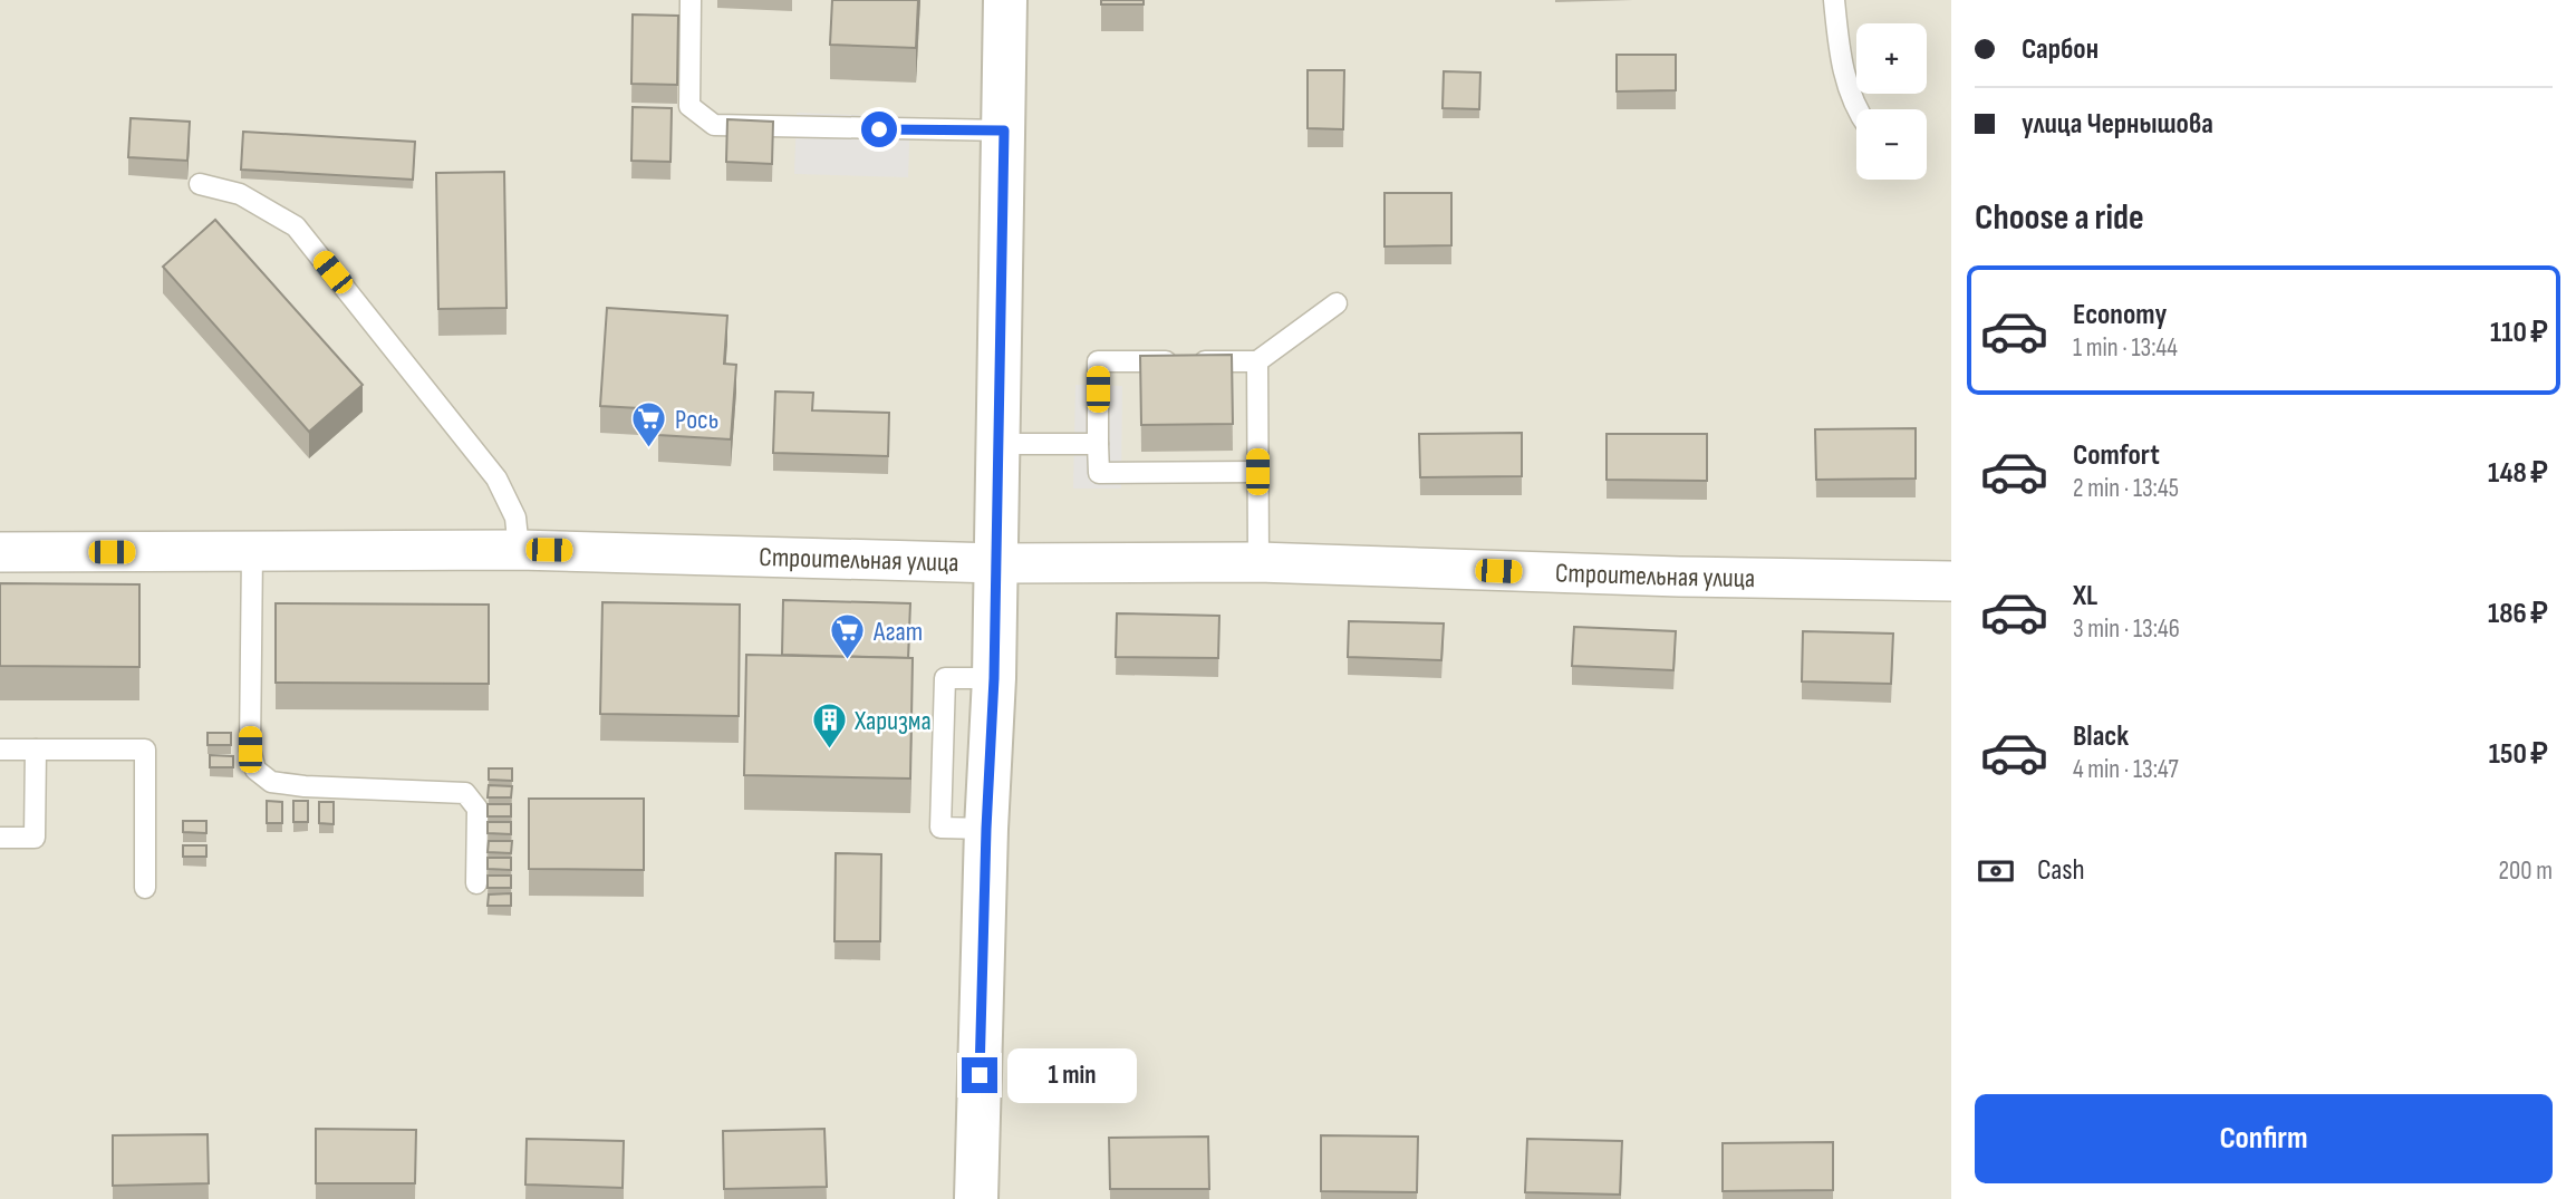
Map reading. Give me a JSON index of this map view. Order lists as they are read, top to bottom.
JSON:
{
  "streets": {
    "street": ["Строительная улица"]
  },
  "places": {
    "supermarket": ["Рось", "Агат"],
    "building": ["Харизма"]
  },
  "page": {
    "banner": ["Сарбон", "улица Чернышова"],
    "map_buttons": ["+", "−"],
    "heading": "Choose a ride",
    "list": [
      {
        "name": "Economy",
        "note": "1 min · 13:44",
        "value": "110 ₽"
      },
      {
        "name": "Comfort",
        "note": "2 min · 13:45",
        "value": "148 ₽"
      },
      {
        "name": "XL",
        "note": "3 min · 13:46",
        "value": "186 ₽"
      },
      {
        "name": "Black",
        "note": "4 min · 13:47",
        "value": "150 ₽"
      }
    ],
    "pay": ["Cash", "200 m"],
    "bubble": "1 min",
    "buttons": "Confirm"
  }
}
